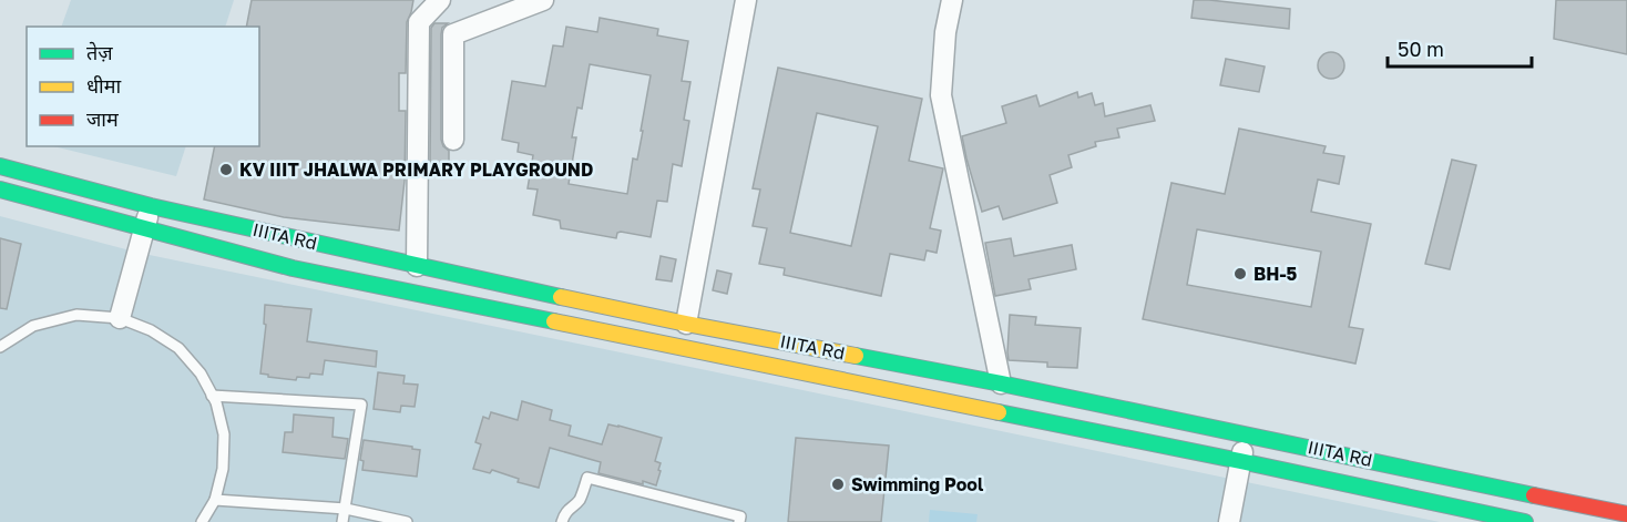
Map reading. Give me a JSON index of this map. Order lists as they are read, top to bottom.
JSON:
{
  "streets": {
    "main road": ["IIITA Rd"]
  },
  "places": ["KV IIIT JHALWA PRIMARY PLAYGROUND", "BH-5", "Swimming Pool"],
  "legend": ["तेज़", "धीमा", "जाम"],
  "scale_bar": "50 m"
}
